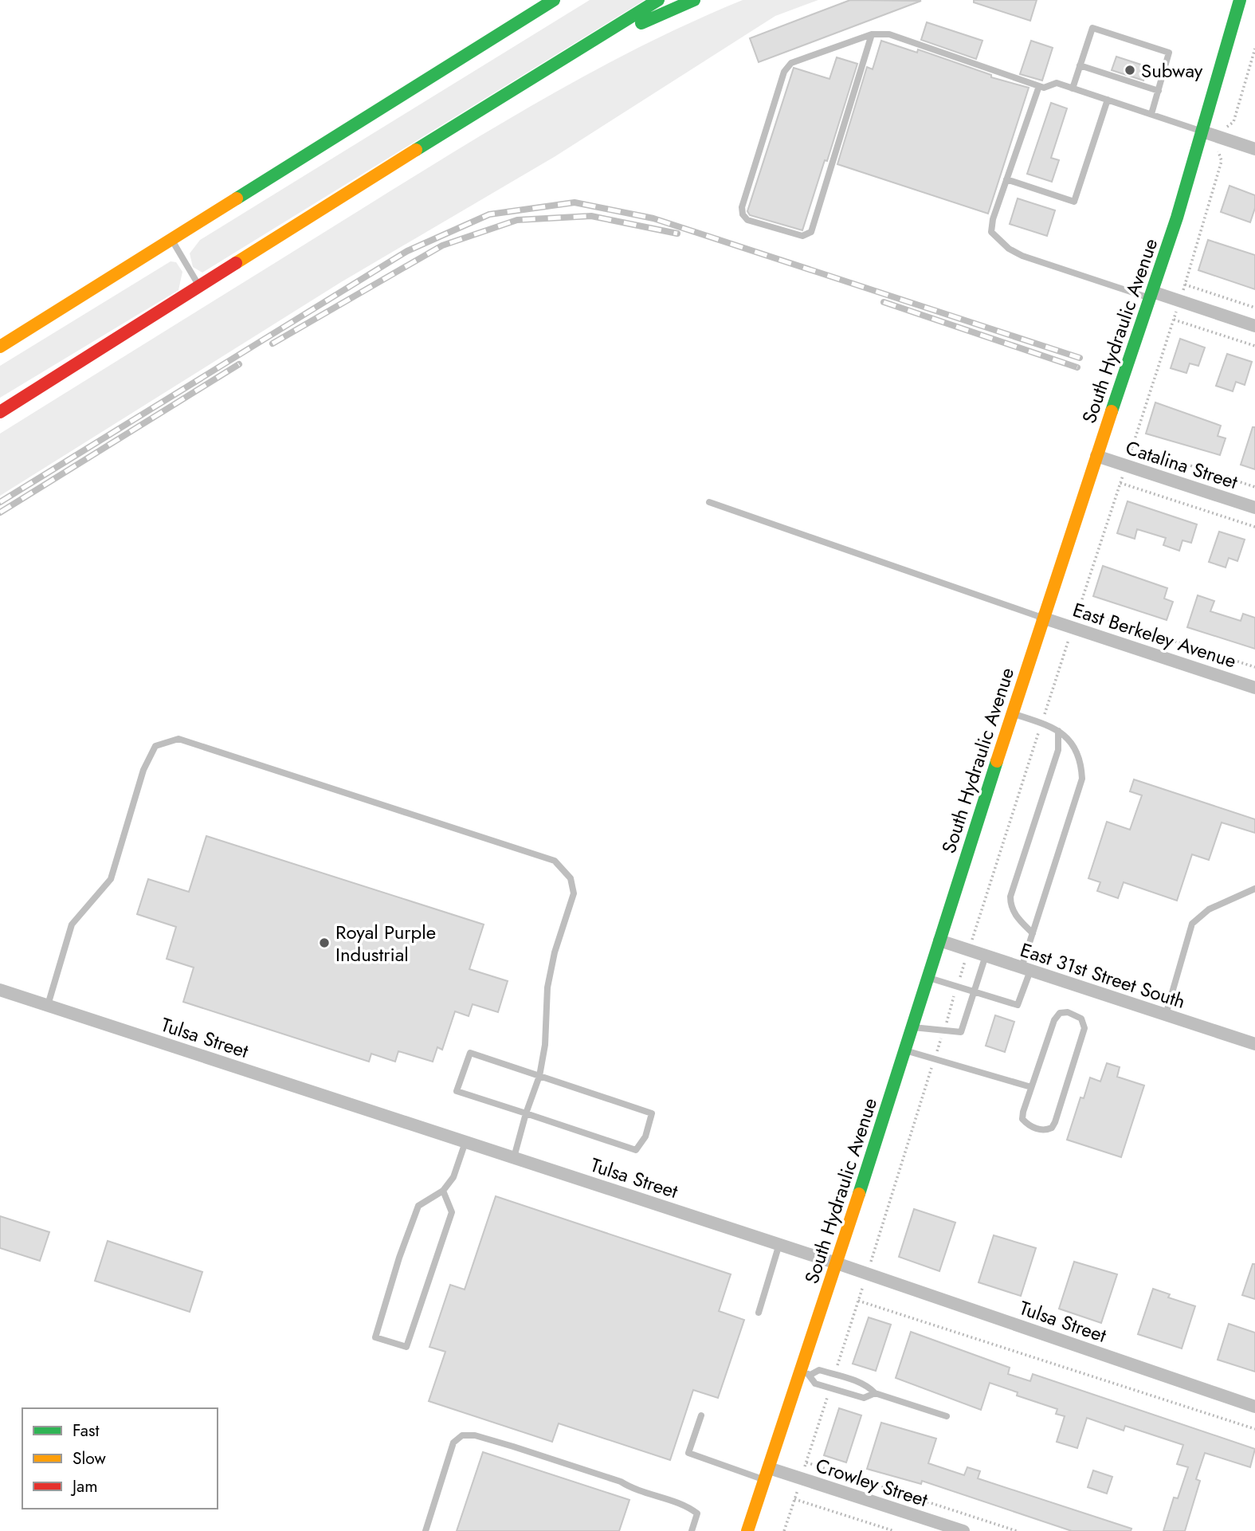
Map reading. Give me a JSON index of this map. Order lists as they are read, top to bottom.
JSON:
{
  "streets": {
    "main road": ["South Hydraulic Avenue"],
    "street": [
      "Catalina Street",
      "East Berkeley Avenue",
      "East 31st Street South",
      "Tulsa Street",
      "Crowley Street"
    ]
  },
  "crossings": [
    ["South Hydraulic Avenue", "Catalina Street"],
    ["South Hydraulic Avenue", "East Berkeley Avenue"],
    ["South Hydraulic Avenue", "East 31st Street South"],
    ["South Hydraulic Avenue", "Tulsa Street"],
    ["South Hydraulic Avenue", "Crowley Street"]
  ],
  "places": ["Subway", "Royal Purple Industrial"],
  "legend": ["Fast", "Slow", "Jam"]
}
